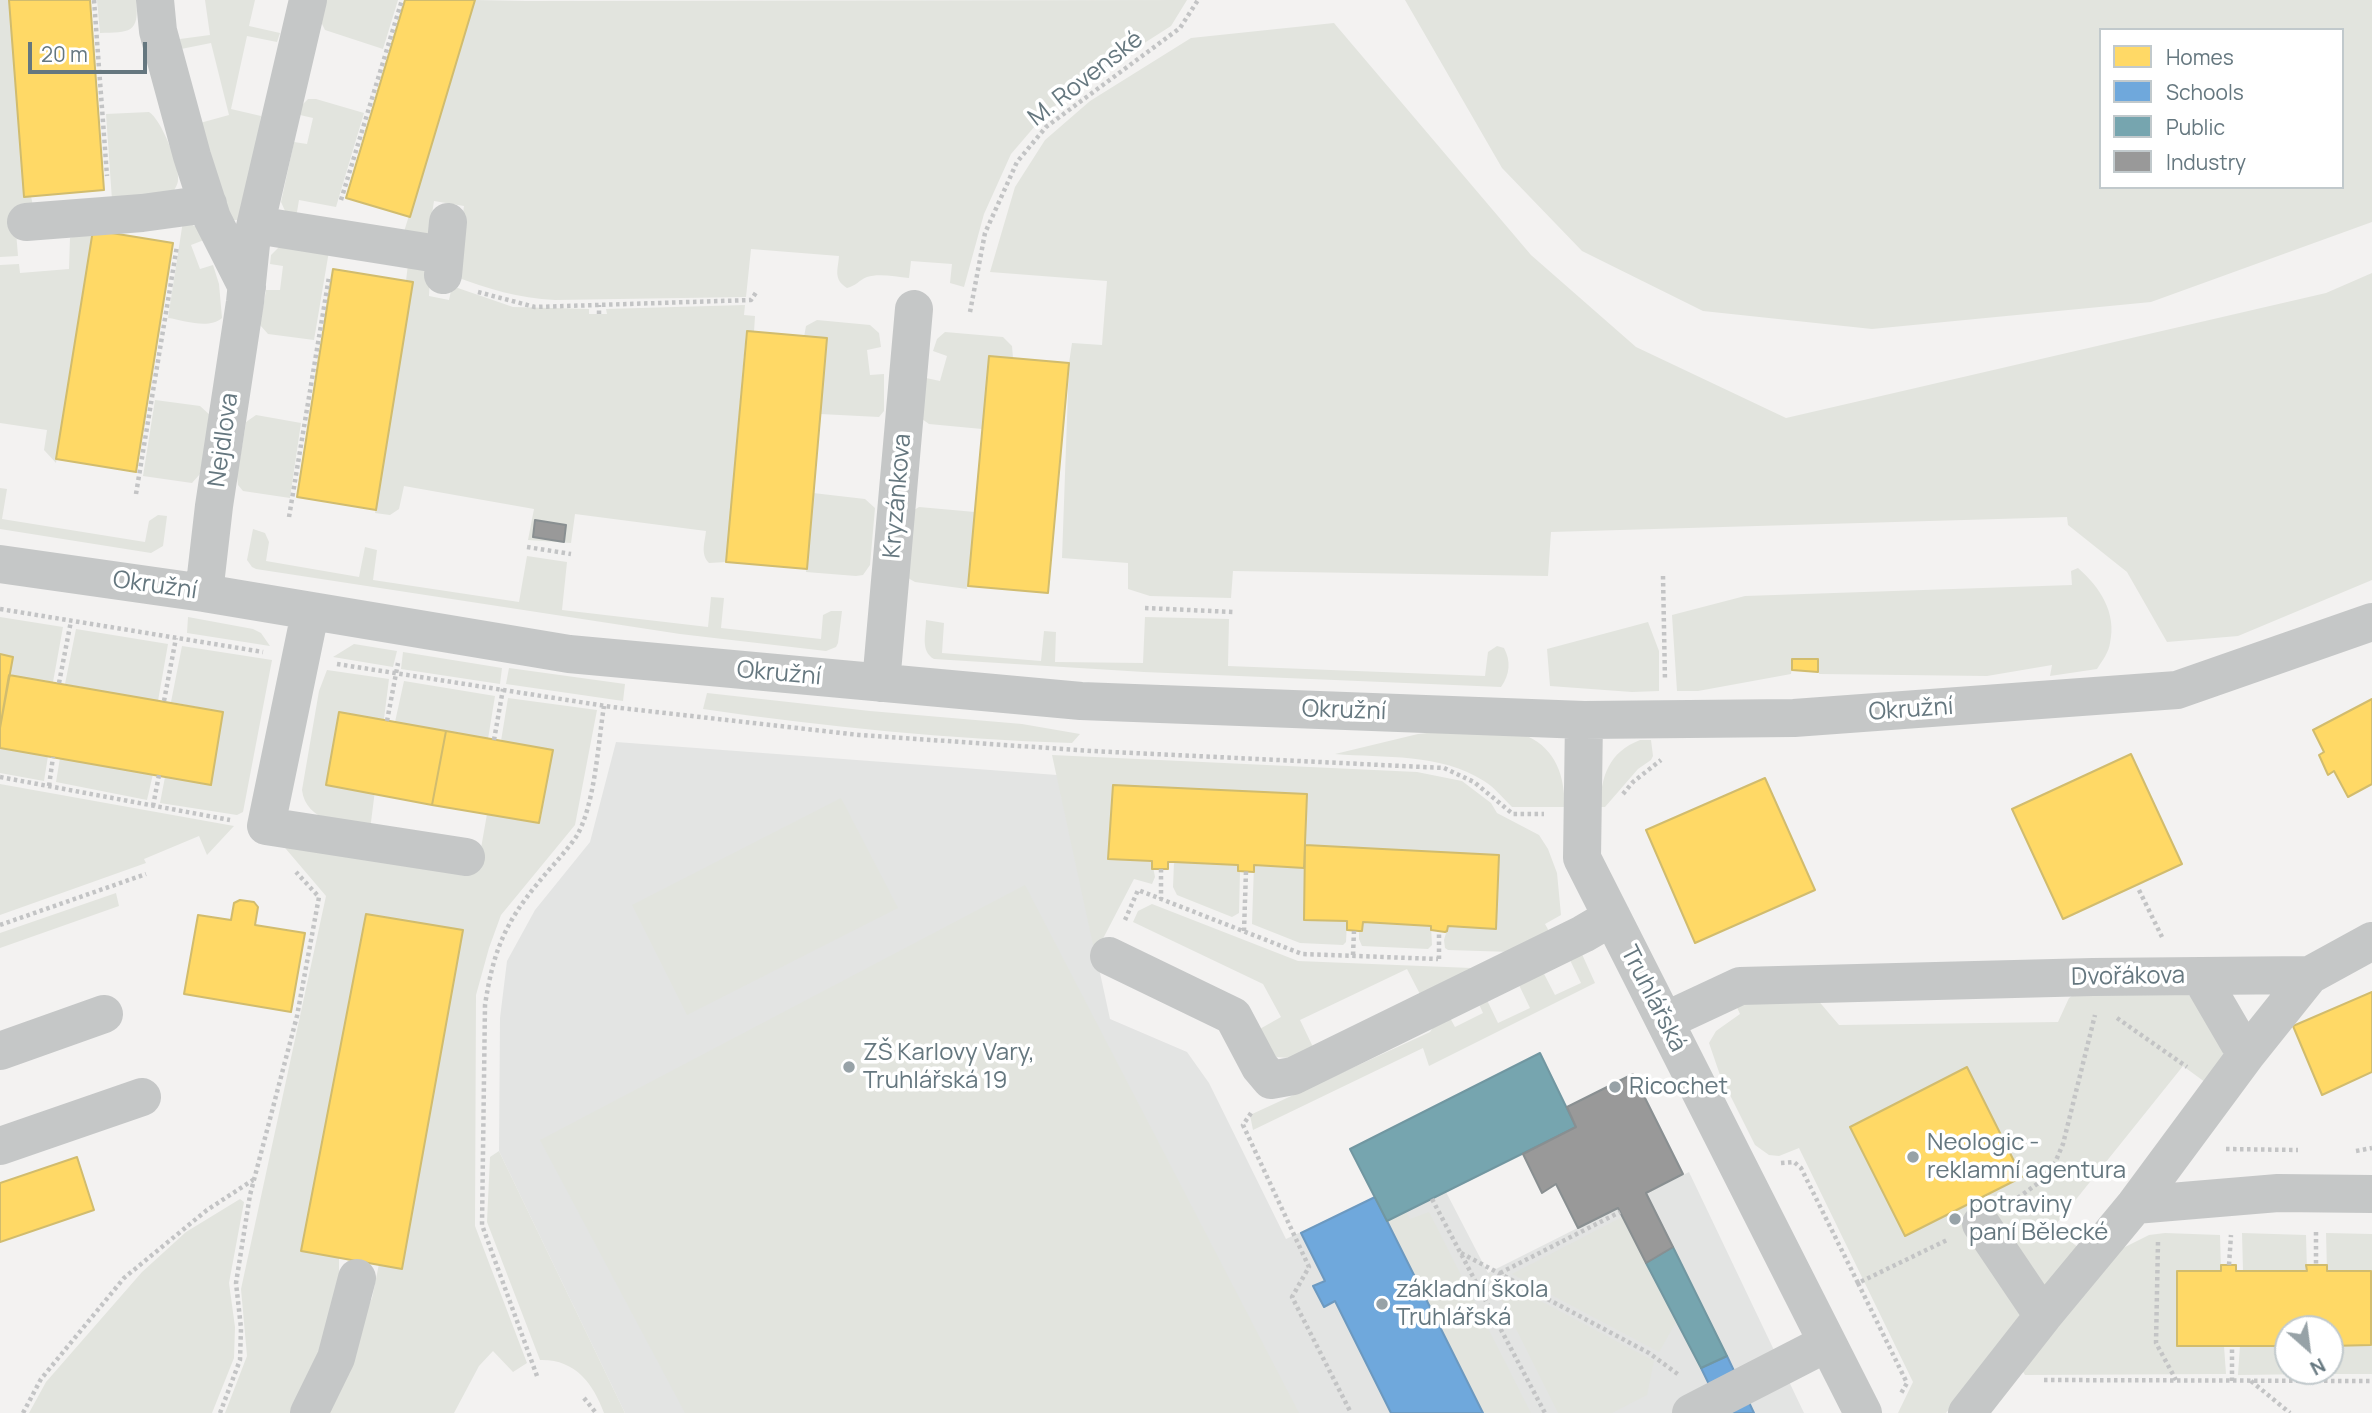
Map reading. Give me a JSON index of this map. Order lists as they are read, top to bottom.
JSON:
{
  "streets": {
    "street": [
      "Nejdlova",
      "Kryzánkova",
      "Okružní",
      "Dvořákova",
      "Truhlářská"
    ],
    "path": ["M. Rovenské"]
  },
  "crossings": [
    ["Nejdlova", "Okružní"],
    ["Kryzánkova", "Okružní"],
    ["Okružní", "Truhlářská"],
    ["Dvořákova", "Truhlářská"]
  ],
  "places": [
    "ZŠ Karlovy Vary, Truhlářská 19",
    "Ricochet",
    "Neologic - reklamní agentura",
    "potraviny paní Bělecké",
    "základní škola Truhlářská"
  ],
  "legend": [
    "Homes",
    "Schools",
    "Public",
    "Industry"
  ],
  "scale_bar": "20 m",
  "north": "bottom right"
}
